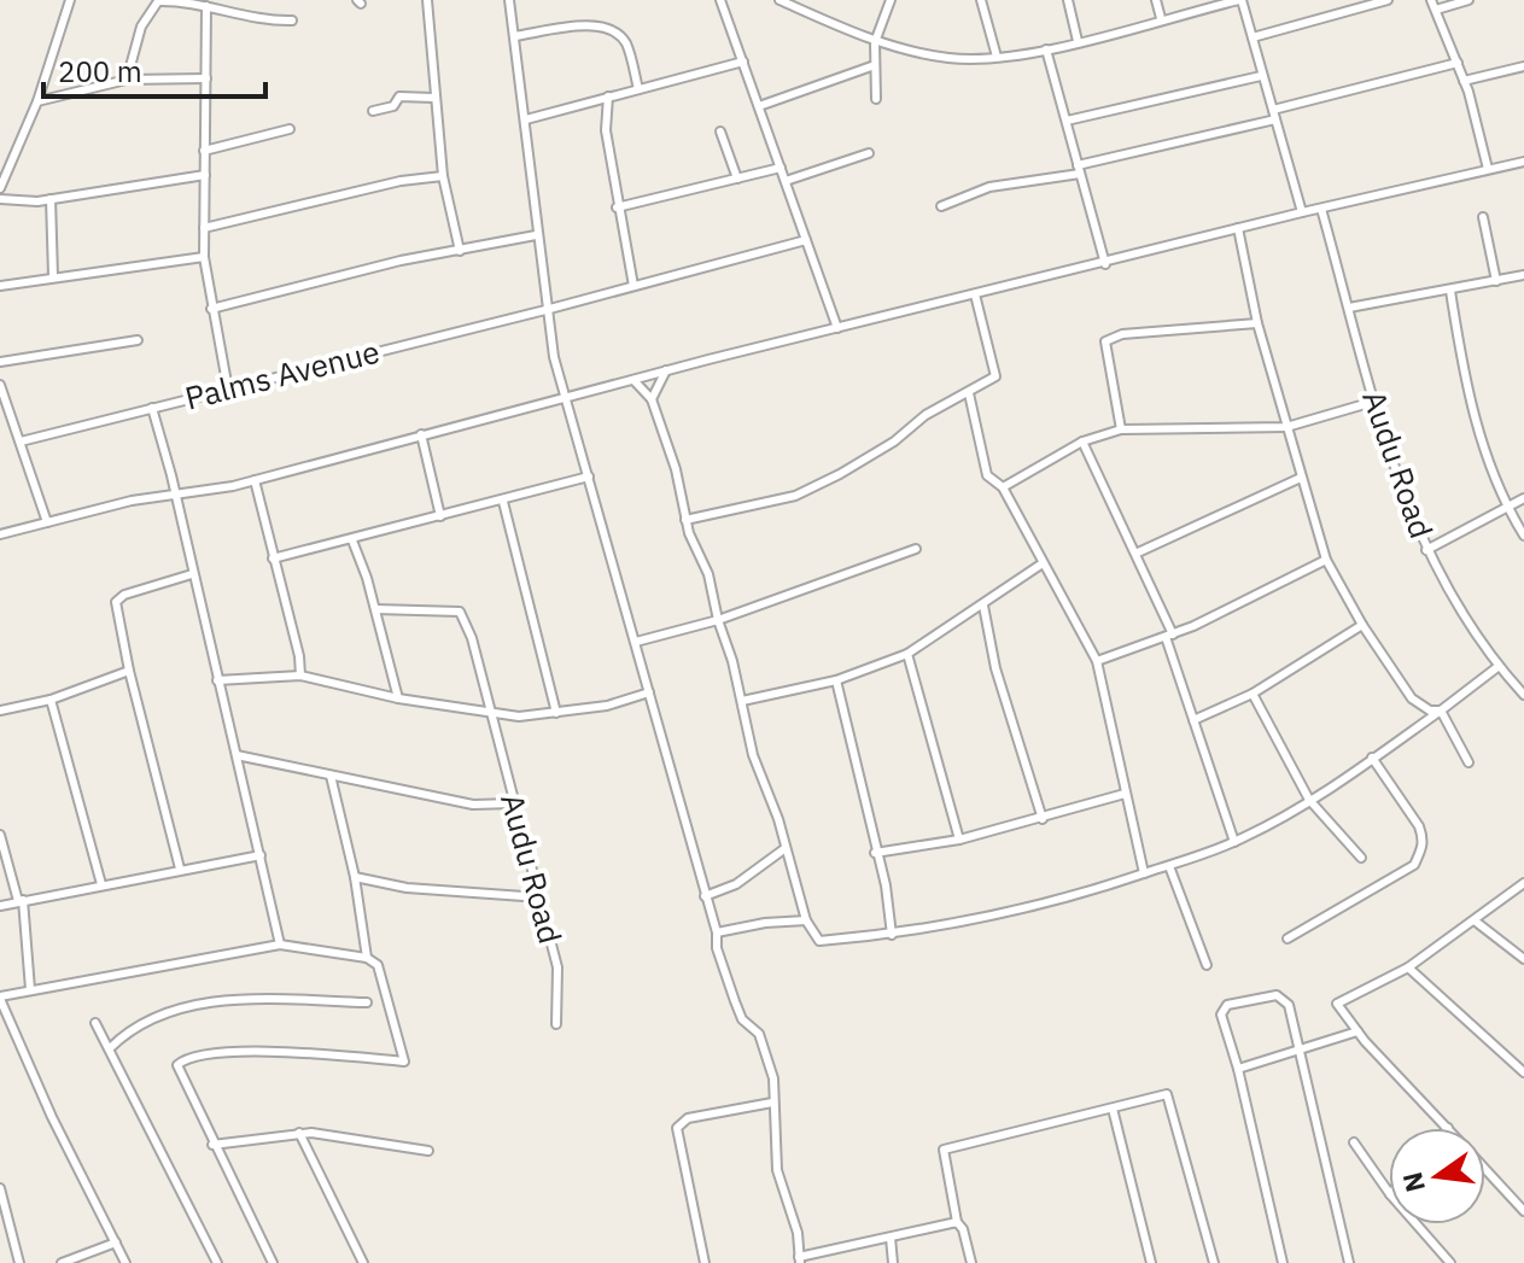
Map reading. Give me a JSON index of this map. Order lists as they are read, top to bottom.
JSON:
{
  "streets": {
    "street": ["Palms Avenue", "Audu Road"]
  },
  "scale_bar": "200 m",
  "north": "left"
}
